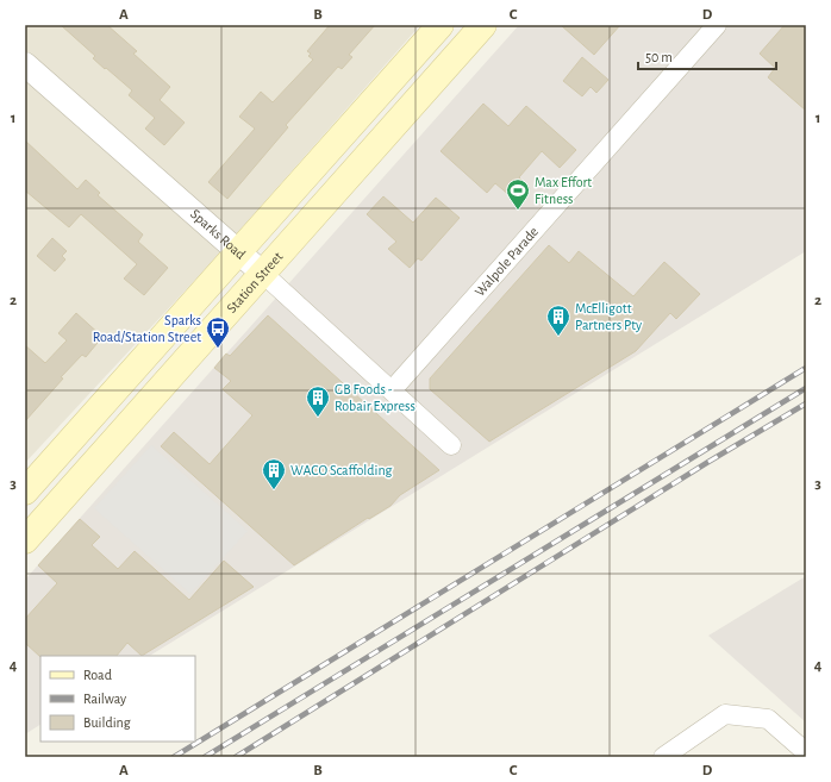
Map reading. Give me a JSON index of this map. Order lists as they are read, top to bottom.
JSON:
{
  "streets": {
    "main road": ["Station Street"],
    "street": ["Sparks Road", "Walpole Parade"]
  },
  "crossings": [
    ["Sparks Road", "Walpole Parade"],
    ["Sparks Road", "Station Street"]
  ],
  "places": {
    "sports": ["Max Effort Fitness"],
    "building": ["McElligott Partners Pty", "GB Foods - Robair Express", "WACO Scaffolding"],
    "bus stop": ["Sparks Road/Station Street"]
  },
  "legend": ["Road", "Railway", "Building"],
  "scale_bar": "50 m",
  "grid": {
    "columns": [
      "A",
      "B",
      "C",
      "D"
    ],
    "rows": [
      "1",
      "2",
      "3",
      "4"
    ]
  }
}
